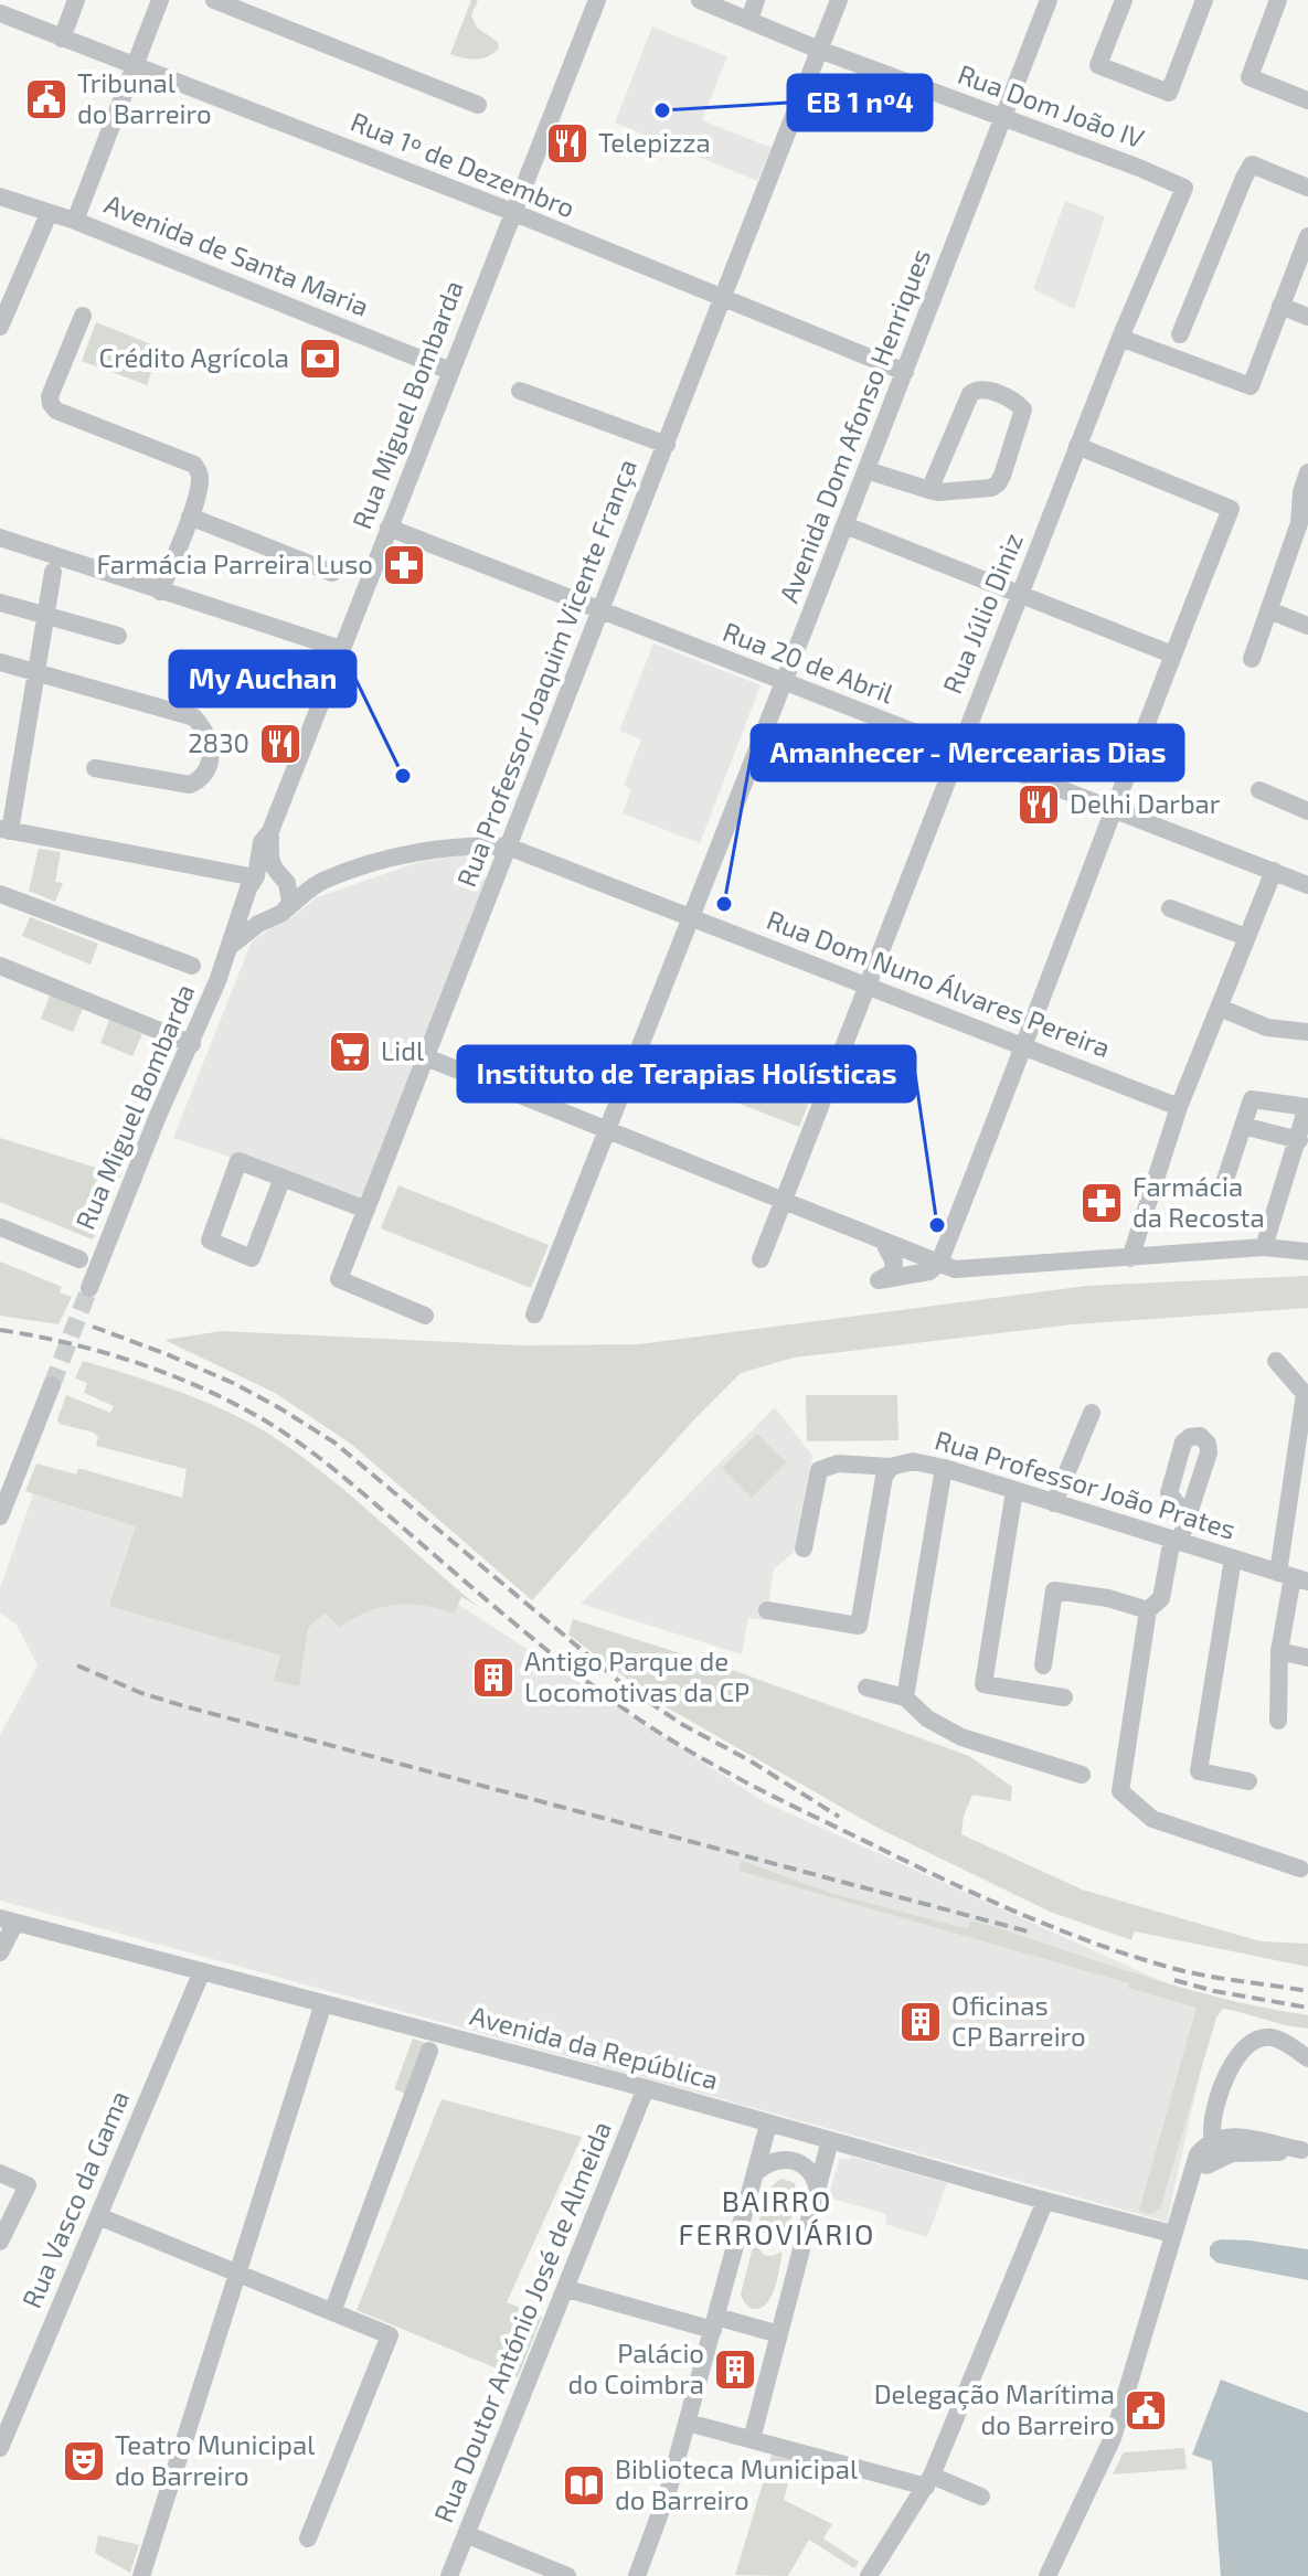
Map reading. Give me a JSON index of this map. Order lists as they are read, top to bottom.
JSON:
{
  "streets": {
    "street": [
      "Rua Dom João IV",
      "Rua 1º de Dezembro",
      "Avenida de Santa Maria",
      "Rua Miguel Bombarda",
      "Avenida Dom Afonso Henriques",
      "Rua Júlio Diniz",
      "Rua 20 de Abril",
      "Rua Professor Joaquim Vicente França",
      "Rua Dom Nuno Álvares Pereira",
      "Rua Professor João Prates",
      "Avenida da República",
      "Rua Vasco da Gama",
      "Rua Doutor António José de Almeida"
    ]
  },
  "crossings": [
    ["Rua Dom João IV", "Avenida Dom Afonso Henriques"],
    ["Rua Dom João IV", "Rua Júlio Diniz"],
    ["Rua Dom João IV", "Rua Professor Joaquim Vicente França"],
    ["Rua 1º de Dezembro", "Rua Miguel Bombarda"],
    ["Rua 1º de Dezembro", "Avenida Dom Afonso Henriques"],
    ["Rua 1º de Dezembro", "Rua Professor Joaquim Vicente França"],
    ["Avenida de Santa Maria", "Rua Miguel Bombarda"],
    ["Rua Miguel Bombarda", "Rua 20 de Abril"],
    ["Rua Miguel Bombarda", "Rua Dom Nuno Álvares Pereira"],
    ["Avenida Dom Afonso Henriques", "Rua 20 de Abril"],
    ["Avenida Dom Afonso Henriques", "Rua Dom Nuno Álvares Pereira"],
    ["Rua Júlio Diniz", "Rua 20 de Abril"],
    ["Rua Júlio Diniz", "Rua Dom Nuno Álvares Pereira"],
    ["Rua 20 de Abril", "Rua Professor Joaquim Vicente França"],
    ["Rua Professor Joaquim Vicente França", "Rua Dom Nuno Álvares Pereira"],
    ["Avenida da República", "Rua Vasco da Gama"],
    ["Avenida da República", "Rua Doutor António José de Almeida"]
  ],
  "districts": ["BAIRRO FERROVIÁRIO"],
  "places": {
    "public building": ["Tribunal do Barreiro", "Delegação Marítima do Barreiro"],
    "other": [
      "EB 1 nº4",
      "My Auchan",
      "Amanhecer - Mercearias Dias",
      "Instituto de Terapias Holísticas"
    ],
    "restaurant": ["Telepizza", "2830", "Delhi Darbar"],
    "bank": ["Crédito Agrícola"],
    "pharmacy": ["Farmácia Parreira Luso", "Farmácia da Recosta"],
    "supermarket": ["Lidl"],
    "building": ["Antigo Parque de Locomotivas da CP", "Oficinas CP Barreiro", "Palácio do Coimbra"],
    "theatre": ["Teatro Municipal do Barreiro"],
    "library": ["Biblioteca Municipal do Barreiro"]
  }
}
